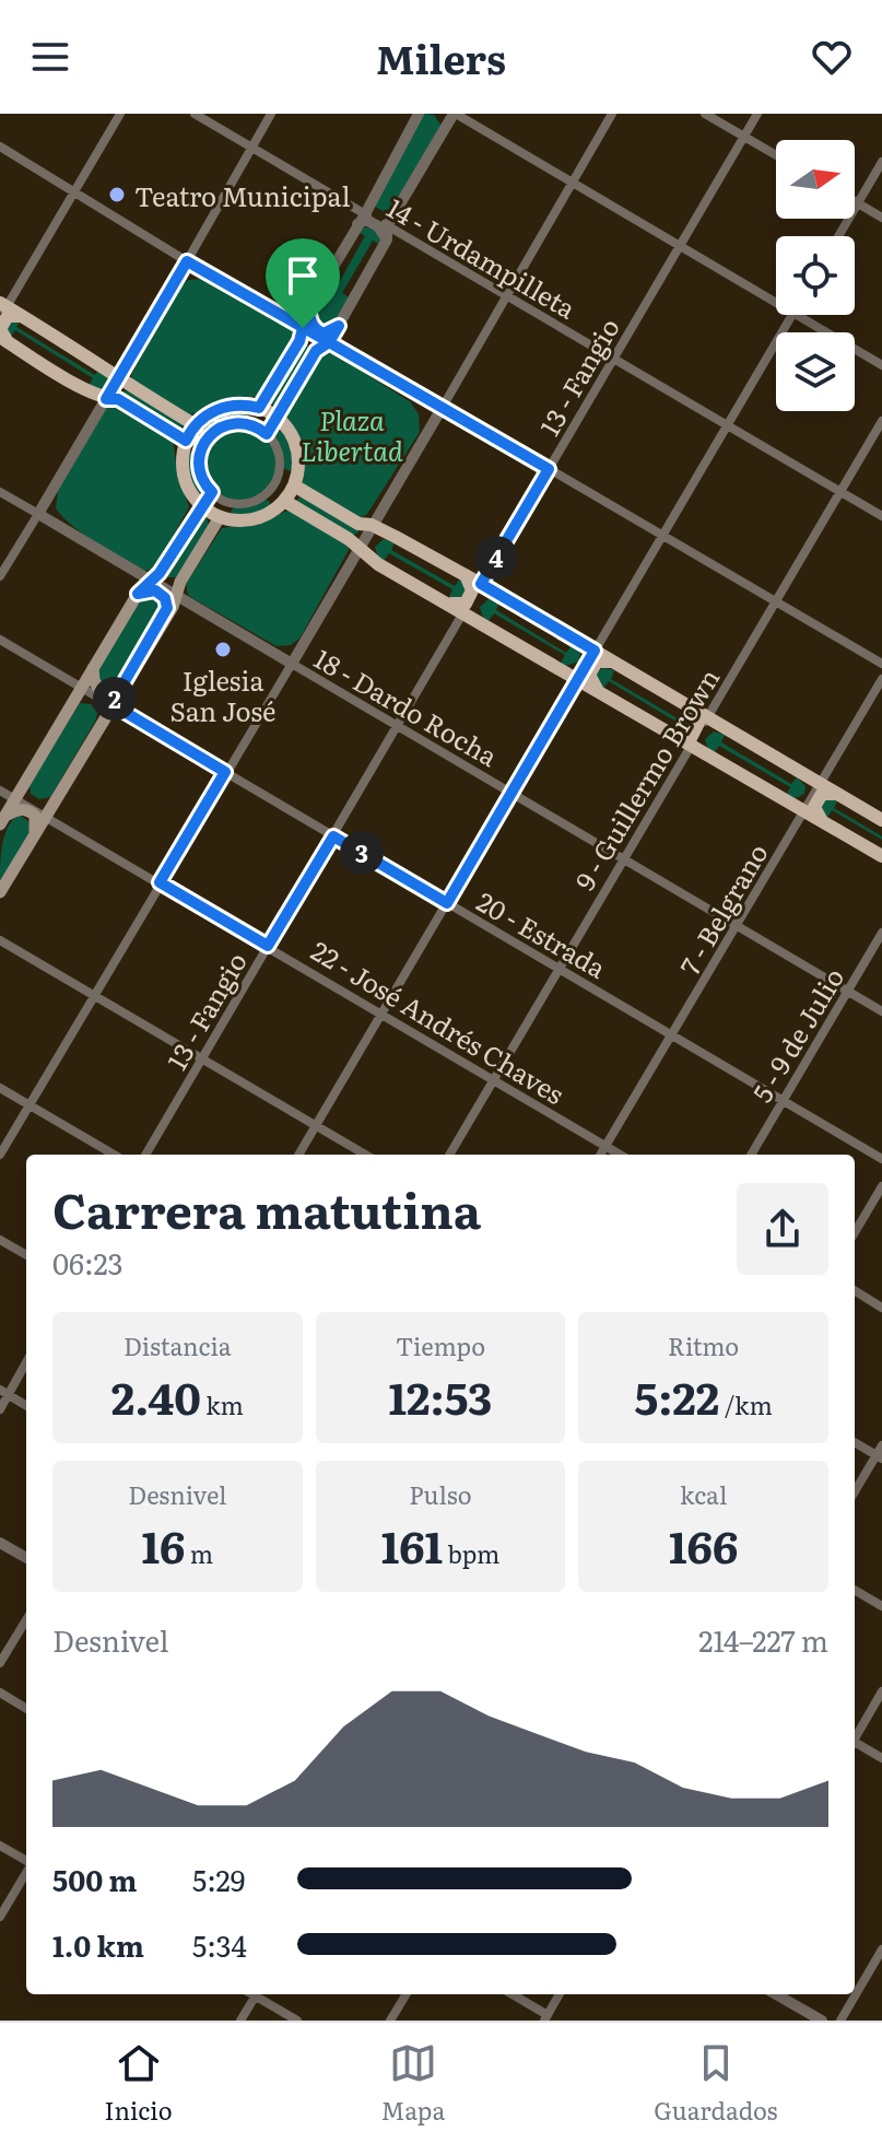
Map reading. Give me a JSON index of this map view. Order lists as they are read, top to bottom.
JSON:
{
  "streets": {
    "street": [
      "14 - Urdampilleta",
      "13 - Fangio",
      "18 - Dardo Rocha",
      "9 - Guillermo Brown",
      "7 - Belgrano",
      "20 - Estrada",
      "22 - José Andrés Chaves",
      "5 - 9 de Julio"
    ]
  },
  "crossings": [
    ["14 - Urdampilleta", "13 - Fangio"],
    ["14 - Urdampilleta", "9 - Guillermo Brown"],
    ["13 - Fangio", "18 - Dardo Rocha"],
    ["13 - Fangio", "20 - Estrada"],
    ["13 - Fangio", "22 - José Andrés Chaves"],
    ["18 - Dardo Rocha", "9 - Guillermo Brown"],
    ["18 - Dardo Rocha", "7 - Belgrano"],
    ["18 - Dardo Rocha", "5 - 9 de Julio"],
    ["9 - Guillermo Brown", "20 - Estrada"],
    ["9 - Guillermo Brown", "22 - José Andrés Chaves"],
    ["7 - Belgrano", "20 - Estrada"],
    ["7 - Belgrano", "22 - José Andrés Chaves"],
    ["20 - Estrada", "5 - 9 de Julio"]
  ],
  "parks": ["Plaza Libertad"],
  "places": ["Teatro Municipal", "Iglesia San José"],
  "north": "right",
  "page": {
    "header": "Milers",
    "pins": ["4", "2", "3"],
    "heading": ["Carrera matutina", "06:23"],
    "stats": [
      ["Distancia", "2.40 km"],
      ["Tiempo", "12:53"],
      ["Ritmo", "5:22 /km"],
      ["Desnivel", "16 m"],
      ["Pulso", "161 bpm"],
      ["kcal", "166"]
    ],
    "chart": ["Desnivel", "214–227 m"],
    "list": [
      {
        "name": "500 m",
        "note": "5:29"
      },
      {
        "name": "1.0 km",
        "note": "5:34"
      }
    ],
    "tabs": ["Inicio", "Mapa", "Guardados"]
  }
}
